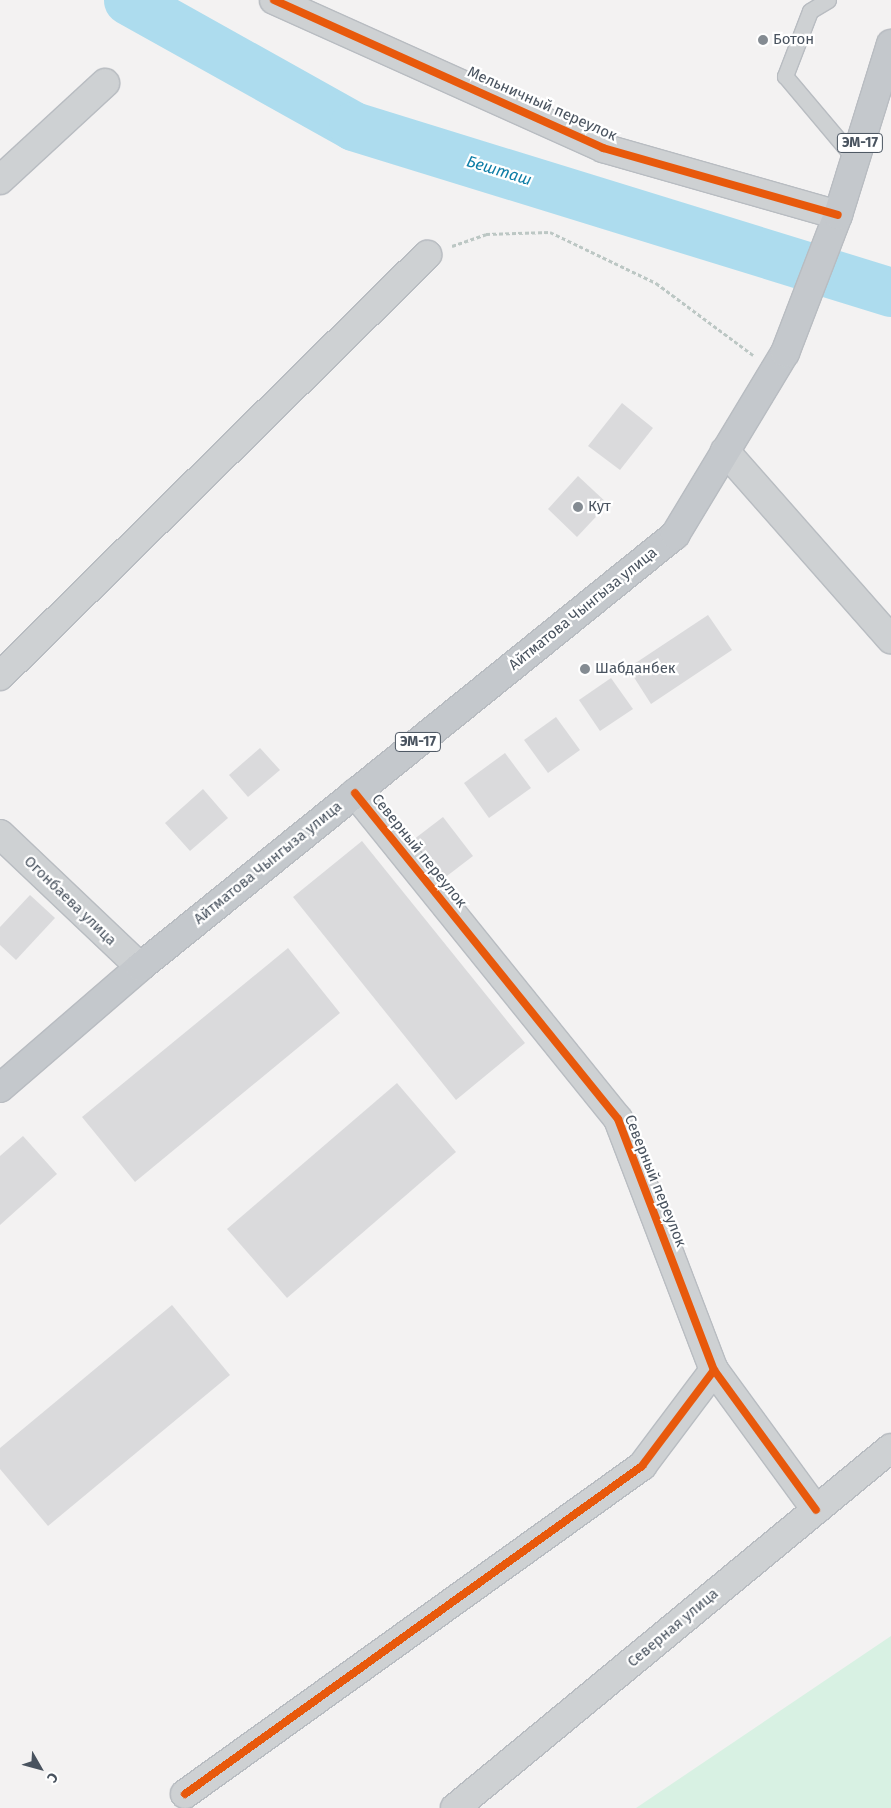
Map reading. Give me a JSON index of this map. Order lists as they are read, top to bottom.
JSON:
{
  "streets": {
    "highway": ["ЭМ-17", "Айтматова Чынгыза улица"],
    "street": [
      "Мельничный переулок",
      "Северный переулок",
      "Огонбаева улица",
      "Северная улица"
    ]
  },
  "crossings": [
    ["Мельничный переулок", "ЭМ-17"],
    ["ЭМ-17", "Айтматова Чынгыза улица"],
    ["Айтматова Чынгыза улица", "Северный переулок"],
    ["Айтматова Чынгыза улица", "Огонбаева улица"],
    ["Северный переулок", "Северная улица"]
  ],
  "water": ["Бешташ"],
  "places": ["Ботон", "Кут", "Шабданбек"],
  "north": "bottom right"
}
